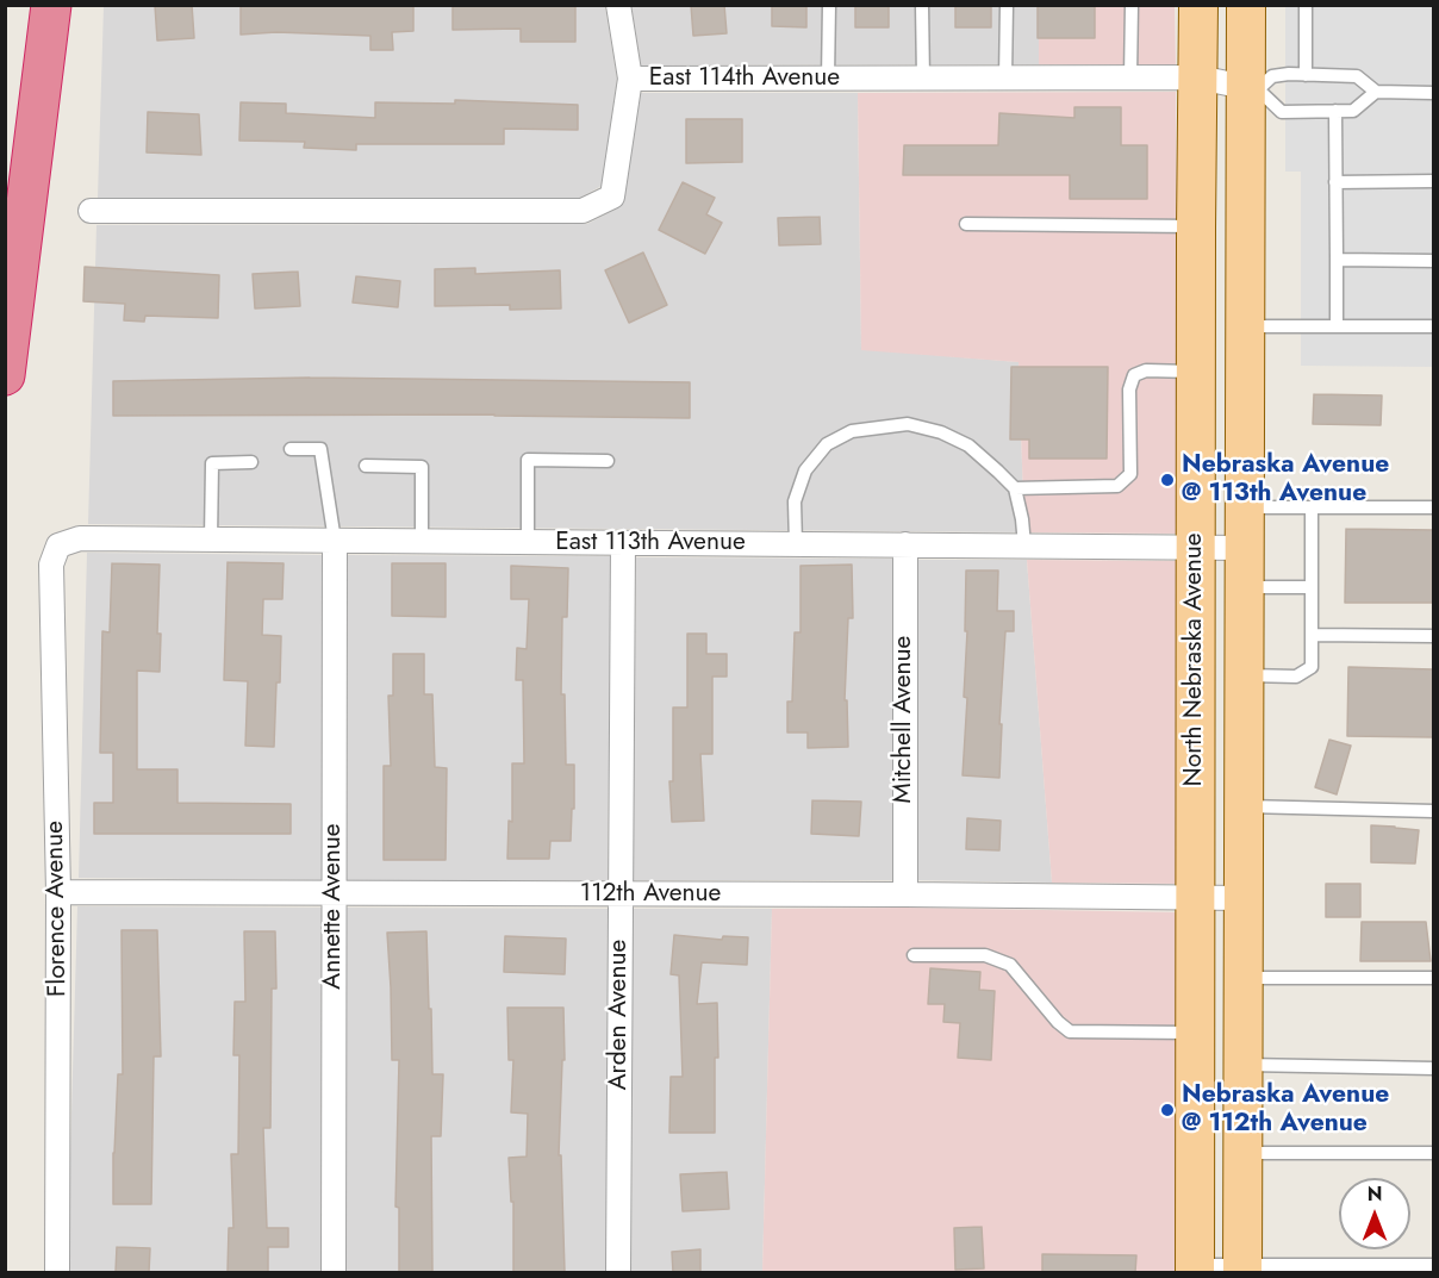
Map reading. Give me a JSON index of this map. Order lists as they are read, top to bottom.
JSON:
{
  "streets": {
    "main road": ["North Nebraska Avenue"],
    "street": [
      "East 114th Avenue",
      "East 113th Avenue",
      "Mitchell Avenue",
      "112th Avenue",
      "Annette Avenue",
      "Florence Avenue",
      "Arden Avenue"
    ]
  },
  "crossings": [
    ["East 114th Avenue", "North Nebraska Avenue"],
    ["East 113th Avenue", "North Nebraska Avenue"],
    ["East 113th Avenue", "Mitchell Avenue"],
    ["East 113th Avenue", "Annette Avenue"],
    ["East 113th Avenue", "Florence Avenue"],
    ["East 113th Avenue", "Arden Avenue"],
    ["North Nebraska Avenue", "112th Avenue"],
    ["Mitchell Avenue", "112th Avenue"],
    ["112th Avenue", "Annette Avenue"],
    ["112th Avenue", "Florence Avenue"],
    ["112th Avenue", "Arden Avenue"]
  ],
  "places": ["Nebraska Avenue @ 113th Avenue", "Nebraska Avenue @ 112th Avenue"],
  "north": "top"
}
